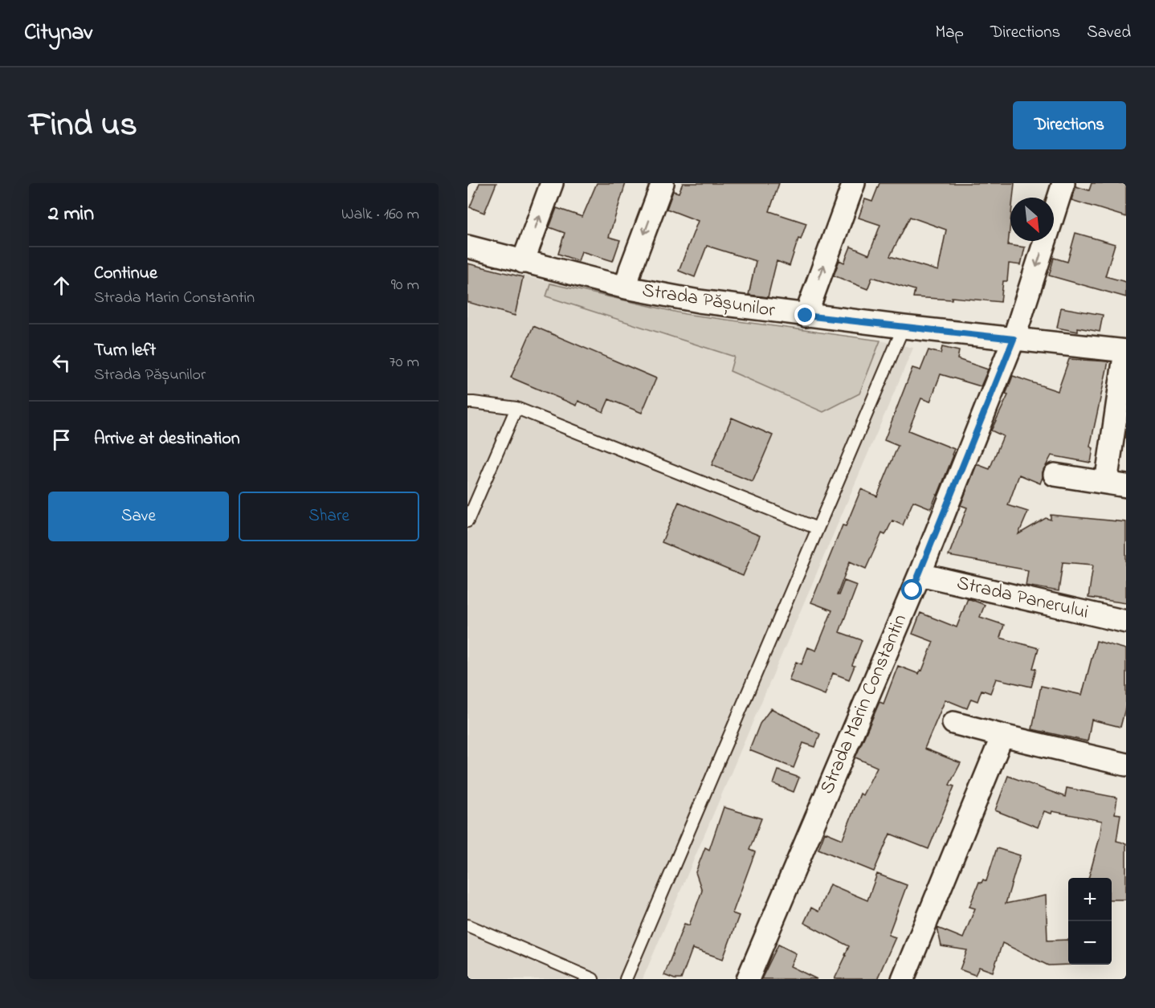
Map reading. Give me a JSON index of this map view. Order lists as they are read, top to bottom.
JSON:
{
  "streets": {
    "street": ["Strada Pășunilor", "Strada Panerului", "Strada Marin Constantin"]
  },
  "crossings": [
    ["Strada Pășunilor", "Strada Marin Constantin"],
    ["Strada Panerului", "Strada Marin Constantin"]
  ],
  "north": "bottom right",
  "page": {
    "header": "Citynav",
    "nav": ["Map", "Directions", "Saved"],
    "title": "Find us",
    "buttons": [
      "Directions",
      ["Save", "Share"]
    ],
    "heading": ["2 min", "Walk · 160 m"],
    "list": [
      ["Continue", "Strada Marin Constantin", "90 m"],
      ["Turn left", "Strada Pășunilor", "70 m"],
      "Arrive at destination"
    ],
    "map_buttons": ["+", "−"]
  }
}
